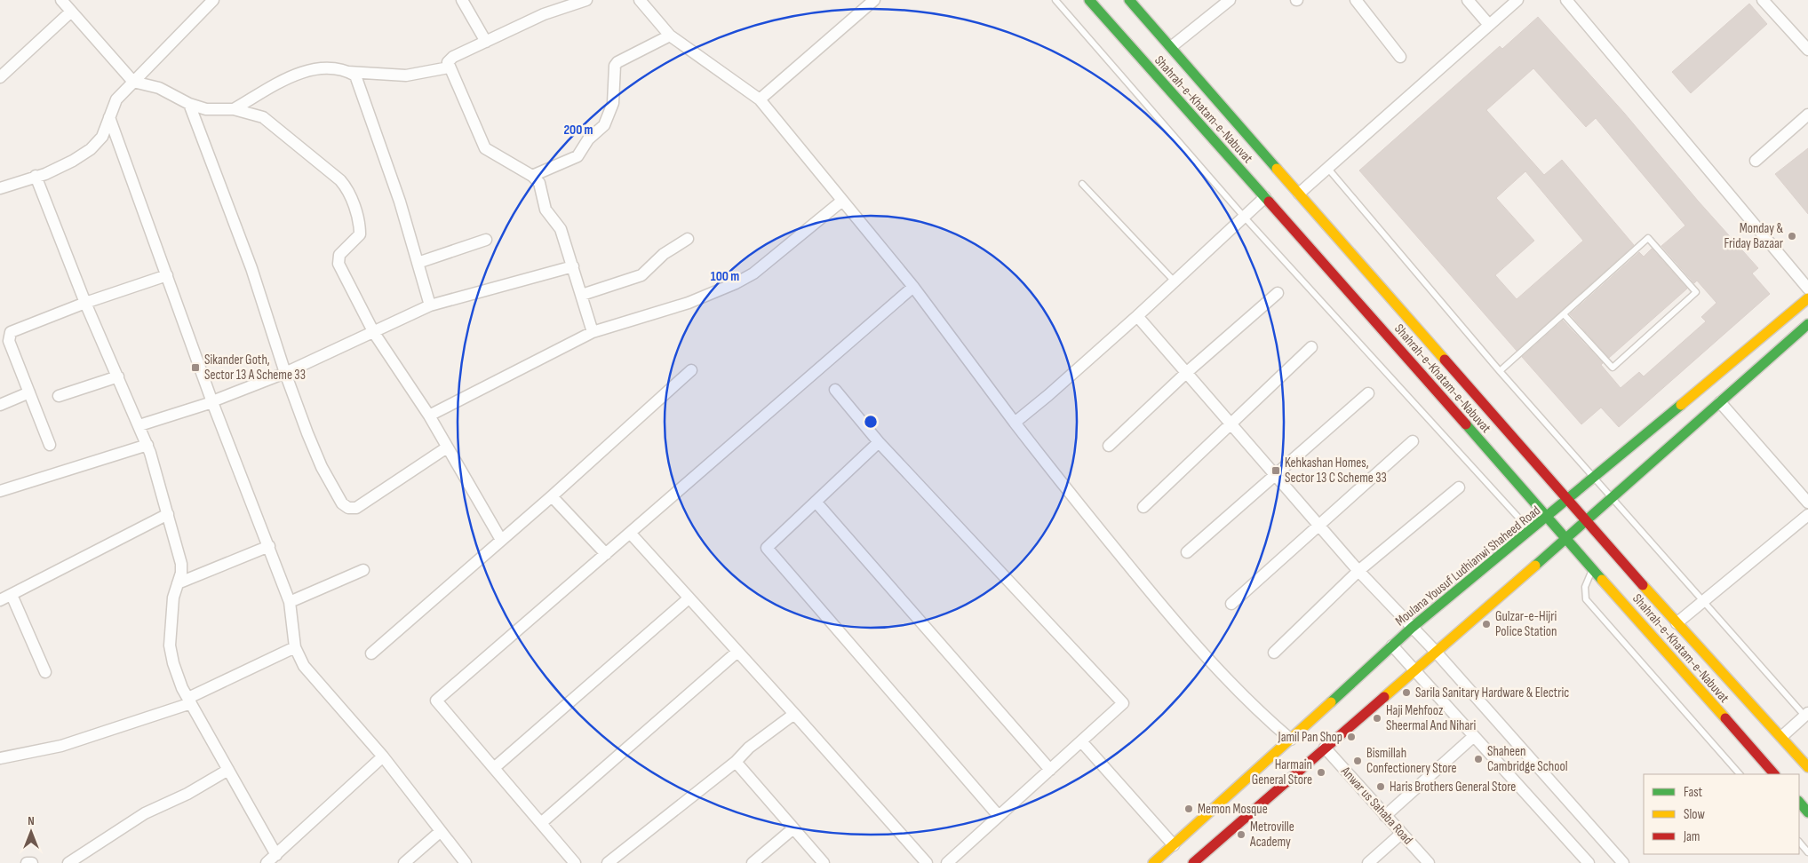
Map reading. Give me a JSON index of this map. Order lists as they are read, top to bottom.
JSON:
{
  "streets": {
    "main road": ["Shahrah-e-Khatam-e-Nabuvat", "Moulana Yousuf Ludhianwi Shaheed Road"],
    "street": ["Anwar us Sahaba Road"]
  },
  "crossings": [
    ["Shahrah-e-Khatam-e-Nabuvat", "Moulana Yousuf Ludhianwi Shaheed Road"]
  ],
  "places": {
    "other": [
      "Monday & Friday Bazaar",
      "Gulzar-e-Hijri Police Station",
      "Sarila Sanitary Hardware & Electric",
      "Haji Mehfooz Sheermal And Nihari",
      "Jamil Pan Shop",
      "Shaheen Cambridge School",
      "Bismillah Confectionery Store",
      "Harmain General Store",
      "Haris Brothers General Store",
      "Memon Mosque",
      "Metroville Academy"
    ],
    "transit": ["Sikander Goth, Sector 13 A Scheme 33", "Kehkashan Homes, Sector 13 C Scheme 33"]
  },
  "legend": ["Fast", "Slow", "Jam"],
  "north": "top",
  "rings": ["200 m", "100 m"]
}
